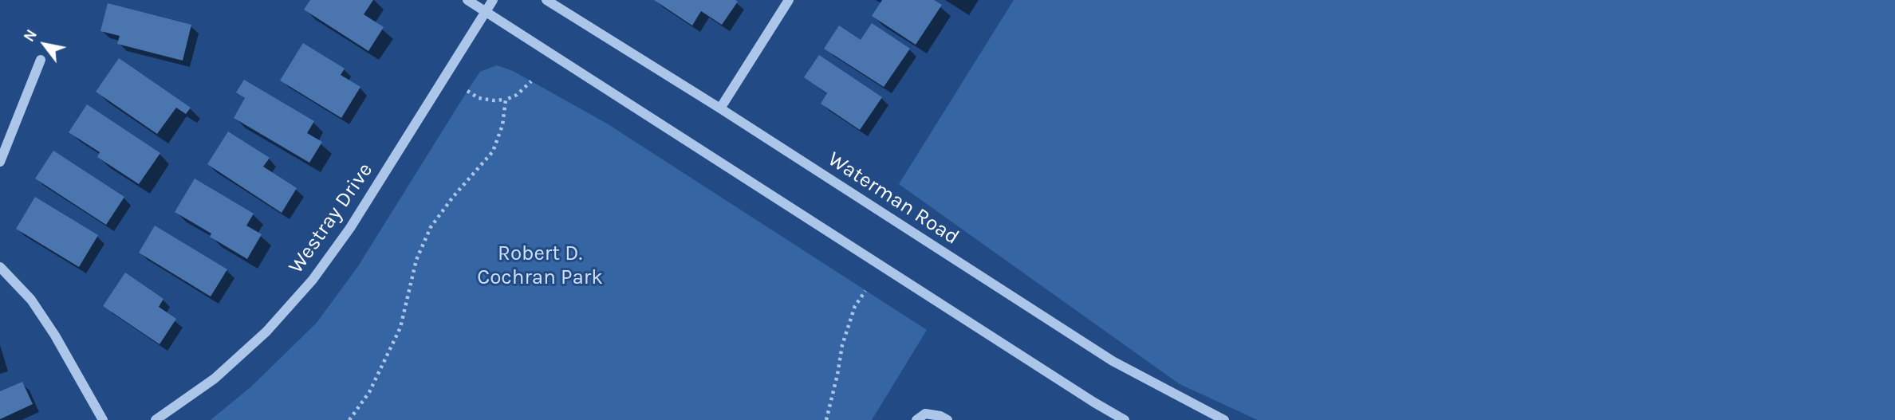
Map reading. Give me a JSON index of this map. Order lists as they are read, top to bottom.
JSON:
{
  "streets": {
    "street": ["Waterman Road", "Westray Drive"]
  },
  "parks": ["Robert D. Cochran Park"],
  "north": "top left"
}
